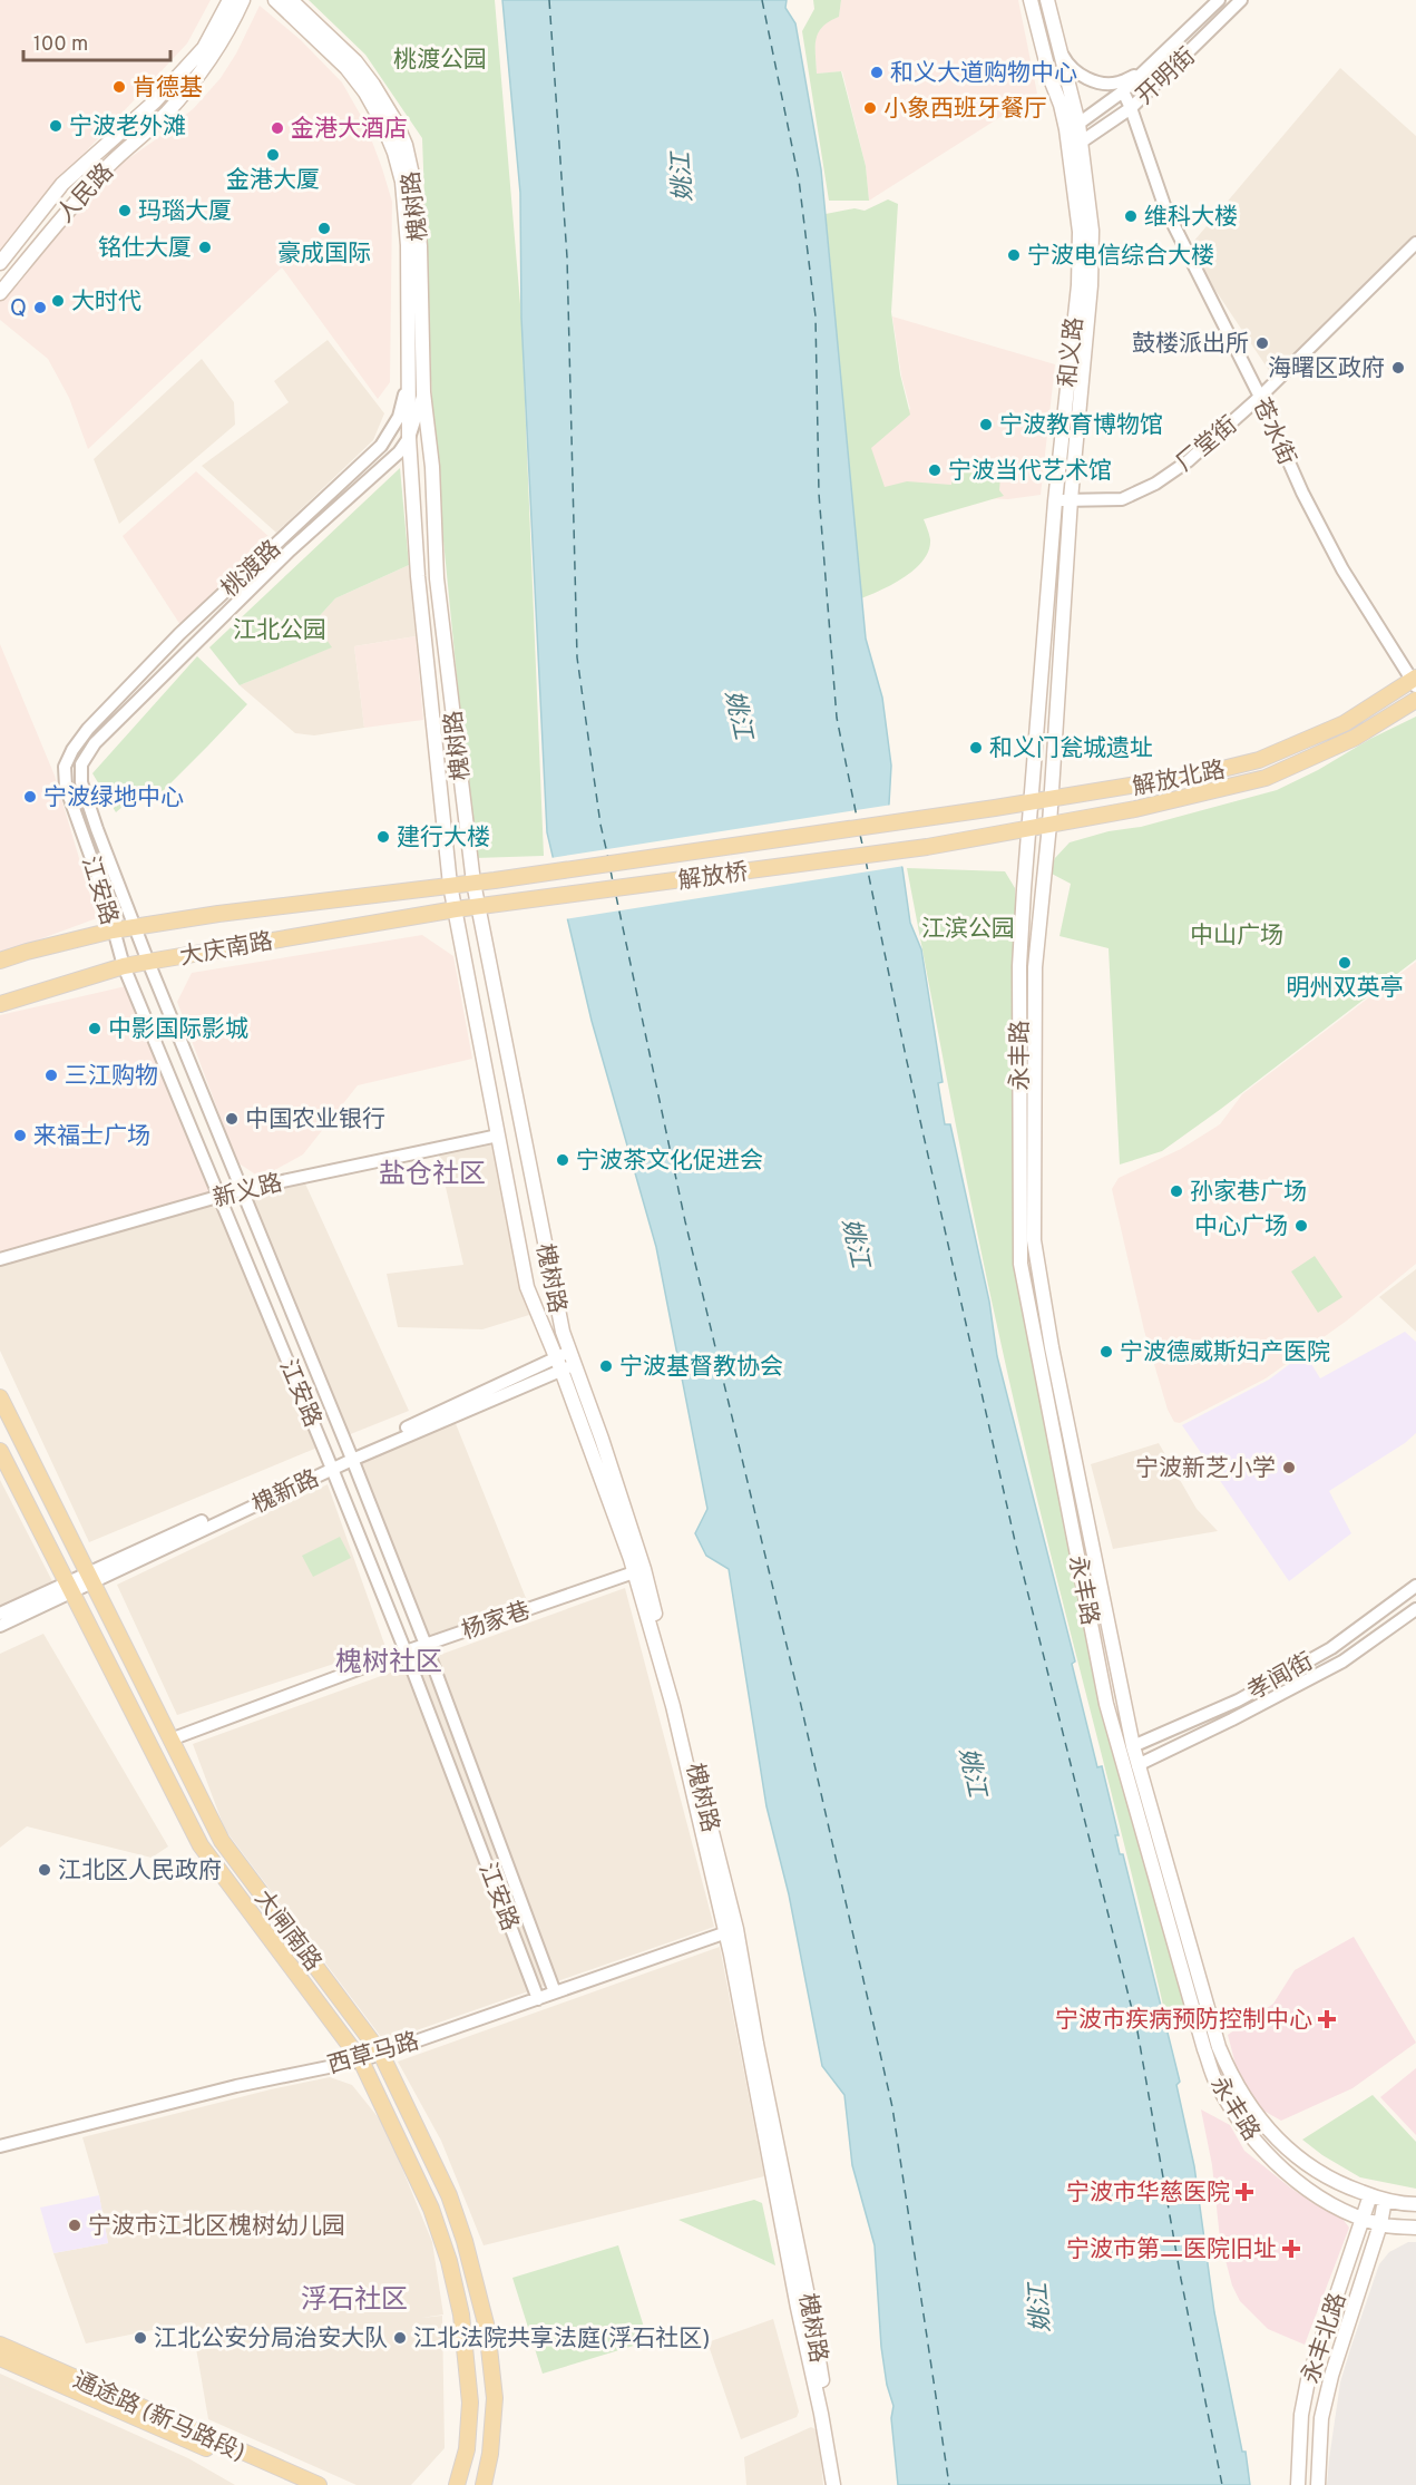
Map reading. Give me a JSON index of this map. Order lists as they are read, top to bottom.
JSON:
{
  "streets": {
    "main road": [
      "人民路",
      "槐树路",
      "和义路",
      "解放北路",
      "解放桥",
      "大庆南路",
      "永丰路",
      "大闸南路",
      "永丰北路",
      "通途路 (新马路段)"
    ],
    "street": [
      "开明街",
      "苍水街",
      "厂堂街",
      "桃渡路",
      "江安路",
      "新义路",
      "槐新路",
      "杨家巷",
      "孝闻街",
      "西草马路"
    ]
  },
  "crossings": [
    ["开明街", "和义路"],
    ["开明街", "苍水街"],
    ["槐树路", "桃渡路"],
    ["槐树路", "解放桥"],
    ["槐树路", "大庆南路"],
    ["槐树路", "新义路"],
    ["槐树路", "槐新路"],
    ["槐树路", "杨家巷"],
    ["槐树路", "西草马路"],
    ["和义路", "厂堂街"],
    ["和义路", "解放北路"],
    ["和义路", "永丰路"],
    ["苍水街", "厂堂街"],
    ["苍水街", "解放北路"],
    ["桃渡路", "江安路"],
    ["解放北路", "解放桥"],
    ["解放北路", "永丰路"],
    ["解放桥", "大庆南路"],
    ["江安路", "大庆南路"],
    ["江安路", "新义路"],
    ["江安路", "槐新路"],
    ["江安路", "杨家巷"],
    ["江安路", "西草马路"],
    ["永丰路", "孝闻街"],
    ["永丰路", "永丰北路"],
    ["槐新路", "大闸南路"],
    ["杨家巷", "大闸南路"],
    ["大闸南路", "西草马路"]
  ],
  "districts": ["盐仓社区", "槐树社区", "浮石社区"],
  "water": ["姚江"],
  "parks": [
    "桃渡公园",
    "江北公园",
    "江滨公园",
    "中山广场"
  ],
  "places": {
    "other": [
      "和义大道购物中心",
      "肯德基",
      "小象西班牙餐厅",
      "宁波老外滩",
      "金港大酒店",
      "金港大厦",
      "玛瑙大厦",
      "维科大楼",
      "豪成国际",
      "铭仕大厦",
      "宁波电信综合大楼",
      "大时代",
      "Q",
      "鼓楼派出所",
      "海曙区政府",
      "宁波教育博物馆",
      "宁波当代艺术馆",
      "和义门瓮城遗址",
      "宁波绿地中心",
      "建行大楼",
      "明州双英亭",
      "中影国际影城",
      "三江购物",
      "中国农业银行",
      "来福士广场",
      "宁波茶文化促进会",
      "孙家巷广场",
      "中心广场",
      "宁波德威斯妇产医院",
      "宁波基督教协会",
      "宁波新芝小学",
      "江北区人民政府",
      "宁波市江北区槐树幼儿园",
      "江北公安分局治安大队",
      "江北法院共享法庭(浮石社区)"
    ],
    "health": ["宁波市疾病预防控制中心", "宁波市华慈医院", "宁波市第二医院旧址"]
  },
  "scale_bar": "100 m"
}
